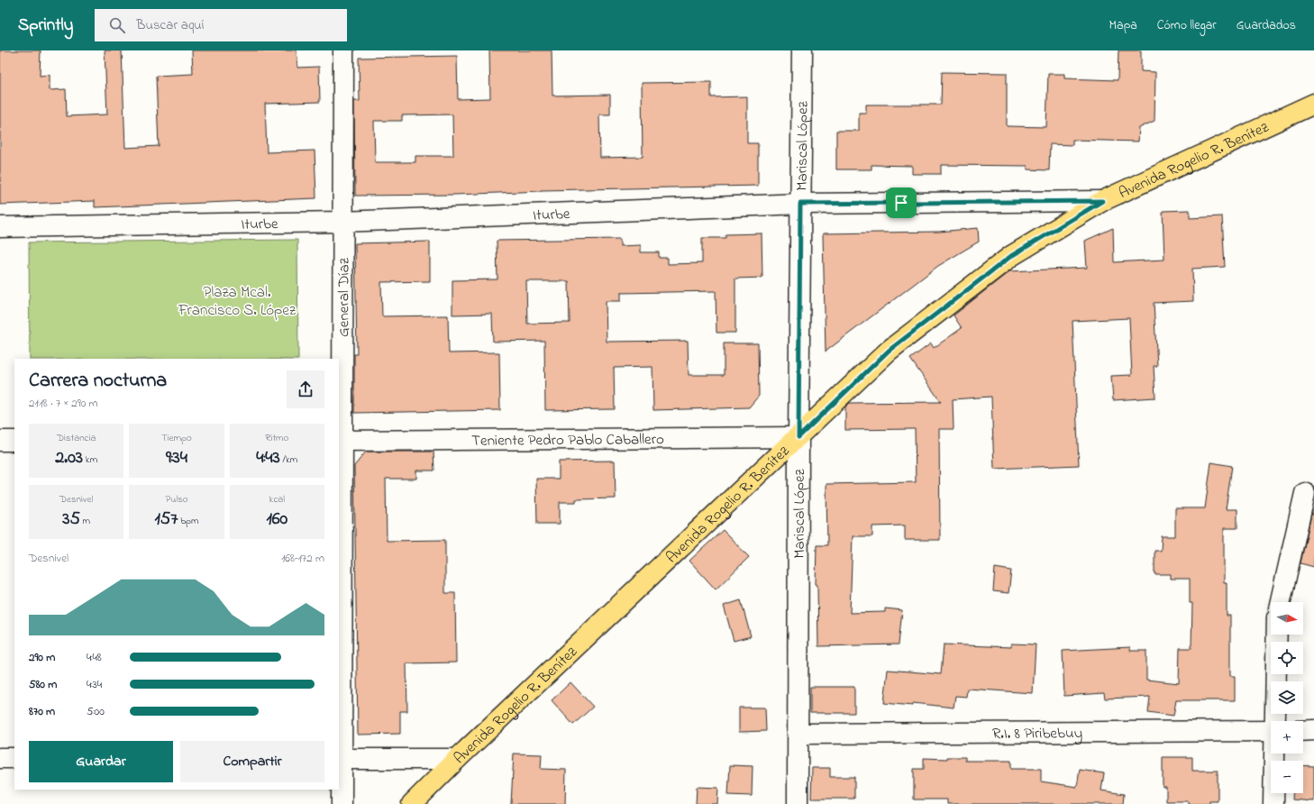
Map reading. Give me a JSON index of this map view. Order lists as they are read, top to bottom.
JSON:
{
  "streets": {
    "main road": ["Avenida Rogelio R. Benítez"],
    "street": [
      "Mariscal López",
      "Iturbe",
      "General Díaz",
      "Teniente Pedro Pablo Caballero",
      "R.I. 8 Piribebuy"
    ]
  },
  "crossings": [
    ["Mariscal López", "Avenida Rogelio R. Benítez"],
    ["Mariscal López", "Iturbe"],
    ["Mariscal López", "Teniente Pedro Pablo Caballero"],
    ["Mariscal López", "R.I. 8 Piribebuy"],
    ["Avenida Rogelio R. Benítez", "Iturbe"],
    ["Avenida Rogelio R. Benítez", "Teniente Pedro Pablo Caballero"],
    ["Iturbe", "General Díaz"],
    ["General Díaz", "Teniente Pedro Pablo Caballero"]
  ],
  "parks": ["Plaza Mcal. Francisco S. López"],
  "north": "right",
  "page": {
    "header": "Sprintly",
    "search": "Buscar aquí",
    "nav": ["Mapa", "Cómo llegar", "Guardados"],
    "heading": ["Carrera nocturna", "21:18 · 7 × 290 m"],
    "stats": [
      ["Distancia", "2.03 km"],
      ["Tiempo", "9:34"],
      ["Ritmo", "4:43 /km"],
      ["Desnivel", "35 m"],
      ["Pulso", "157 bpm"],
      ["kcal", "160"]
    ],
    "chart": ["Desnivel", "168–172 m"],
    "map_buttons": ["+", "−"],
    "list": [
      {
        "name": "290 m",
        "note": "4:48"
      },
      {
        "name": "580 m",
        "note": "4:34"
      },
      {
        "name": "870 m",
        "note": "5:00"
      }
    ],
    "buttons": ["Guardar", "Compartir"]
  }
}
